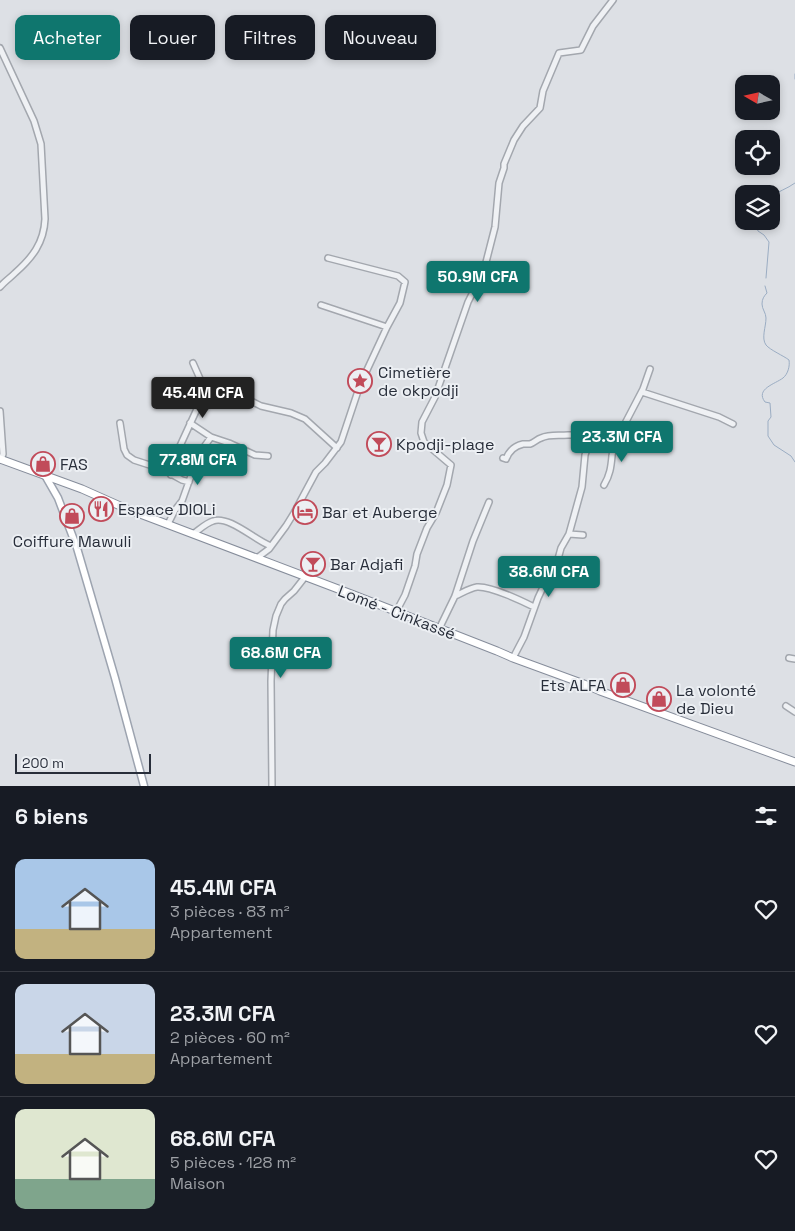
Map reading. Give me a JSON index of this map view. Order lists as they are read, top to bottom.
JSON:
{
  "streets": {
    "highway": ["Lomé - Cinkassé"]
  },
  "places": {
    "place": ["Cimetière de okpodji"],
    "bar": ["Kpodji-plage", "Bar Adjafi"],
    "shop": [
      "FAS",
      "Coiffure Mawuli",
      "Ets ALFA",
      "La volonté de Dieu"
    ],
    "restaurant": ["Espace DIOLi"],
    "hotel": ["Bar et Auberge"]
  },
  "scale_bar": "200 m",
  "north": "left",
  "page": {
    "chip": [
      "Acheter",
      "Louer",
      "Filtres",
      "Nouveau"
    ],
    "price": [
      "50.9M CFA",
      "45.4M CFA",
      "23.3M CFA",
      "77.8M CFA",
      "38.6M CFA",
      "68.6M CFA"
    ],
    "scale": "200 m",
    "heading": "6 biens",
    "list": [
      {
        "name": "45.4M CFA",
        "note": "3 pièces · 83 m² · Appartement"
      },
      {
        "name": "23.3M CFA",
        "note": "2 pièces · 60 m² · Appartement"
      },
      {
        "name": "68.6M CFA",
        "note": "5 pièces · 128 m² · Maison"
      }
    ]
  }
}
